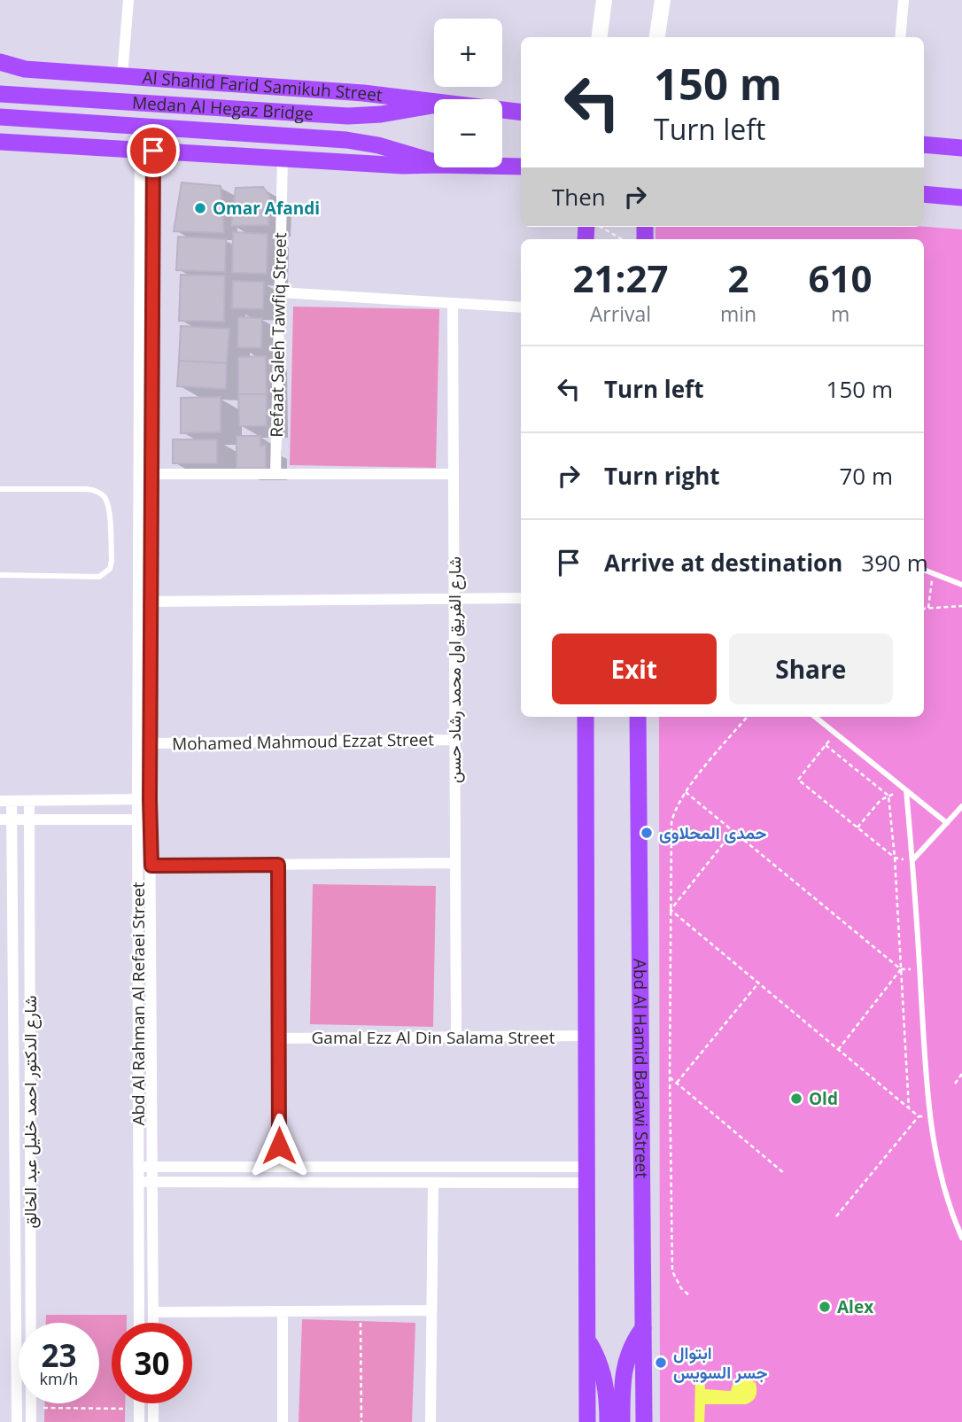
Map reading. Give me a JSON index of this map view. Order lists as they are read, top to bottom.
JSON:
{
  "streets": {
    "main road": ["Al Shahid Farid Samikuh Street", "Medan Al Hegaz Bridge", "Abd Al Hamid Badawi Street"],
    "street": [
      "Refaat Saleh Tawfiq Street",
      "شارع الفريق اول محمد رشاد حسن",
      "Mohamed Mahmoud Ezzat Street",
      "Abd Al Rahman Al Refaei Street",
      "Gamal Ezz Al Din Salama Street",
      "شارع الدكتور احمد خليل عبد الخالق"
    ]
  },
  "crossings": [
    ["شارع الفريق اول محمد رشاد حسن", "Mohamed Mahmoud Ezzat Street"],
    ["شارع الفريق اول محمد رشاد حسن", "Gamal Ezz Al Din Salama Street"],
    ["Mohamed Mahmoud Ezzat Street", "Abd Al Rahman Al Refaei Street"]
  ],
  "places": [
    "Omar Afandi",
    "حمدى المحلاوى",
    "Old",
    "Alex",
    "ابتوال جسر السويس"
  ],
  "page": {
    "map_buttons": ["+", "−"],
    "turn": ["150 m", "Turn left"],
    "then": "Then",
    "eta": [
      "21:27",
      "Arrival",
      "2",
      "min",
      "610",
      "m"
    ],
    "list": [
      {
        "name": "Turn left",
        "value": "150 m"
      },
      {
        "name": "Turn right",
        "value": "70 m"
      },
      {
        "name": "Arrive at destination",
        "value": "390 m"
      }
    ],
    "buttons": ["Exit", "Share"],
    "speed": "23 km/h",
    "limit": "30"
  }
}
